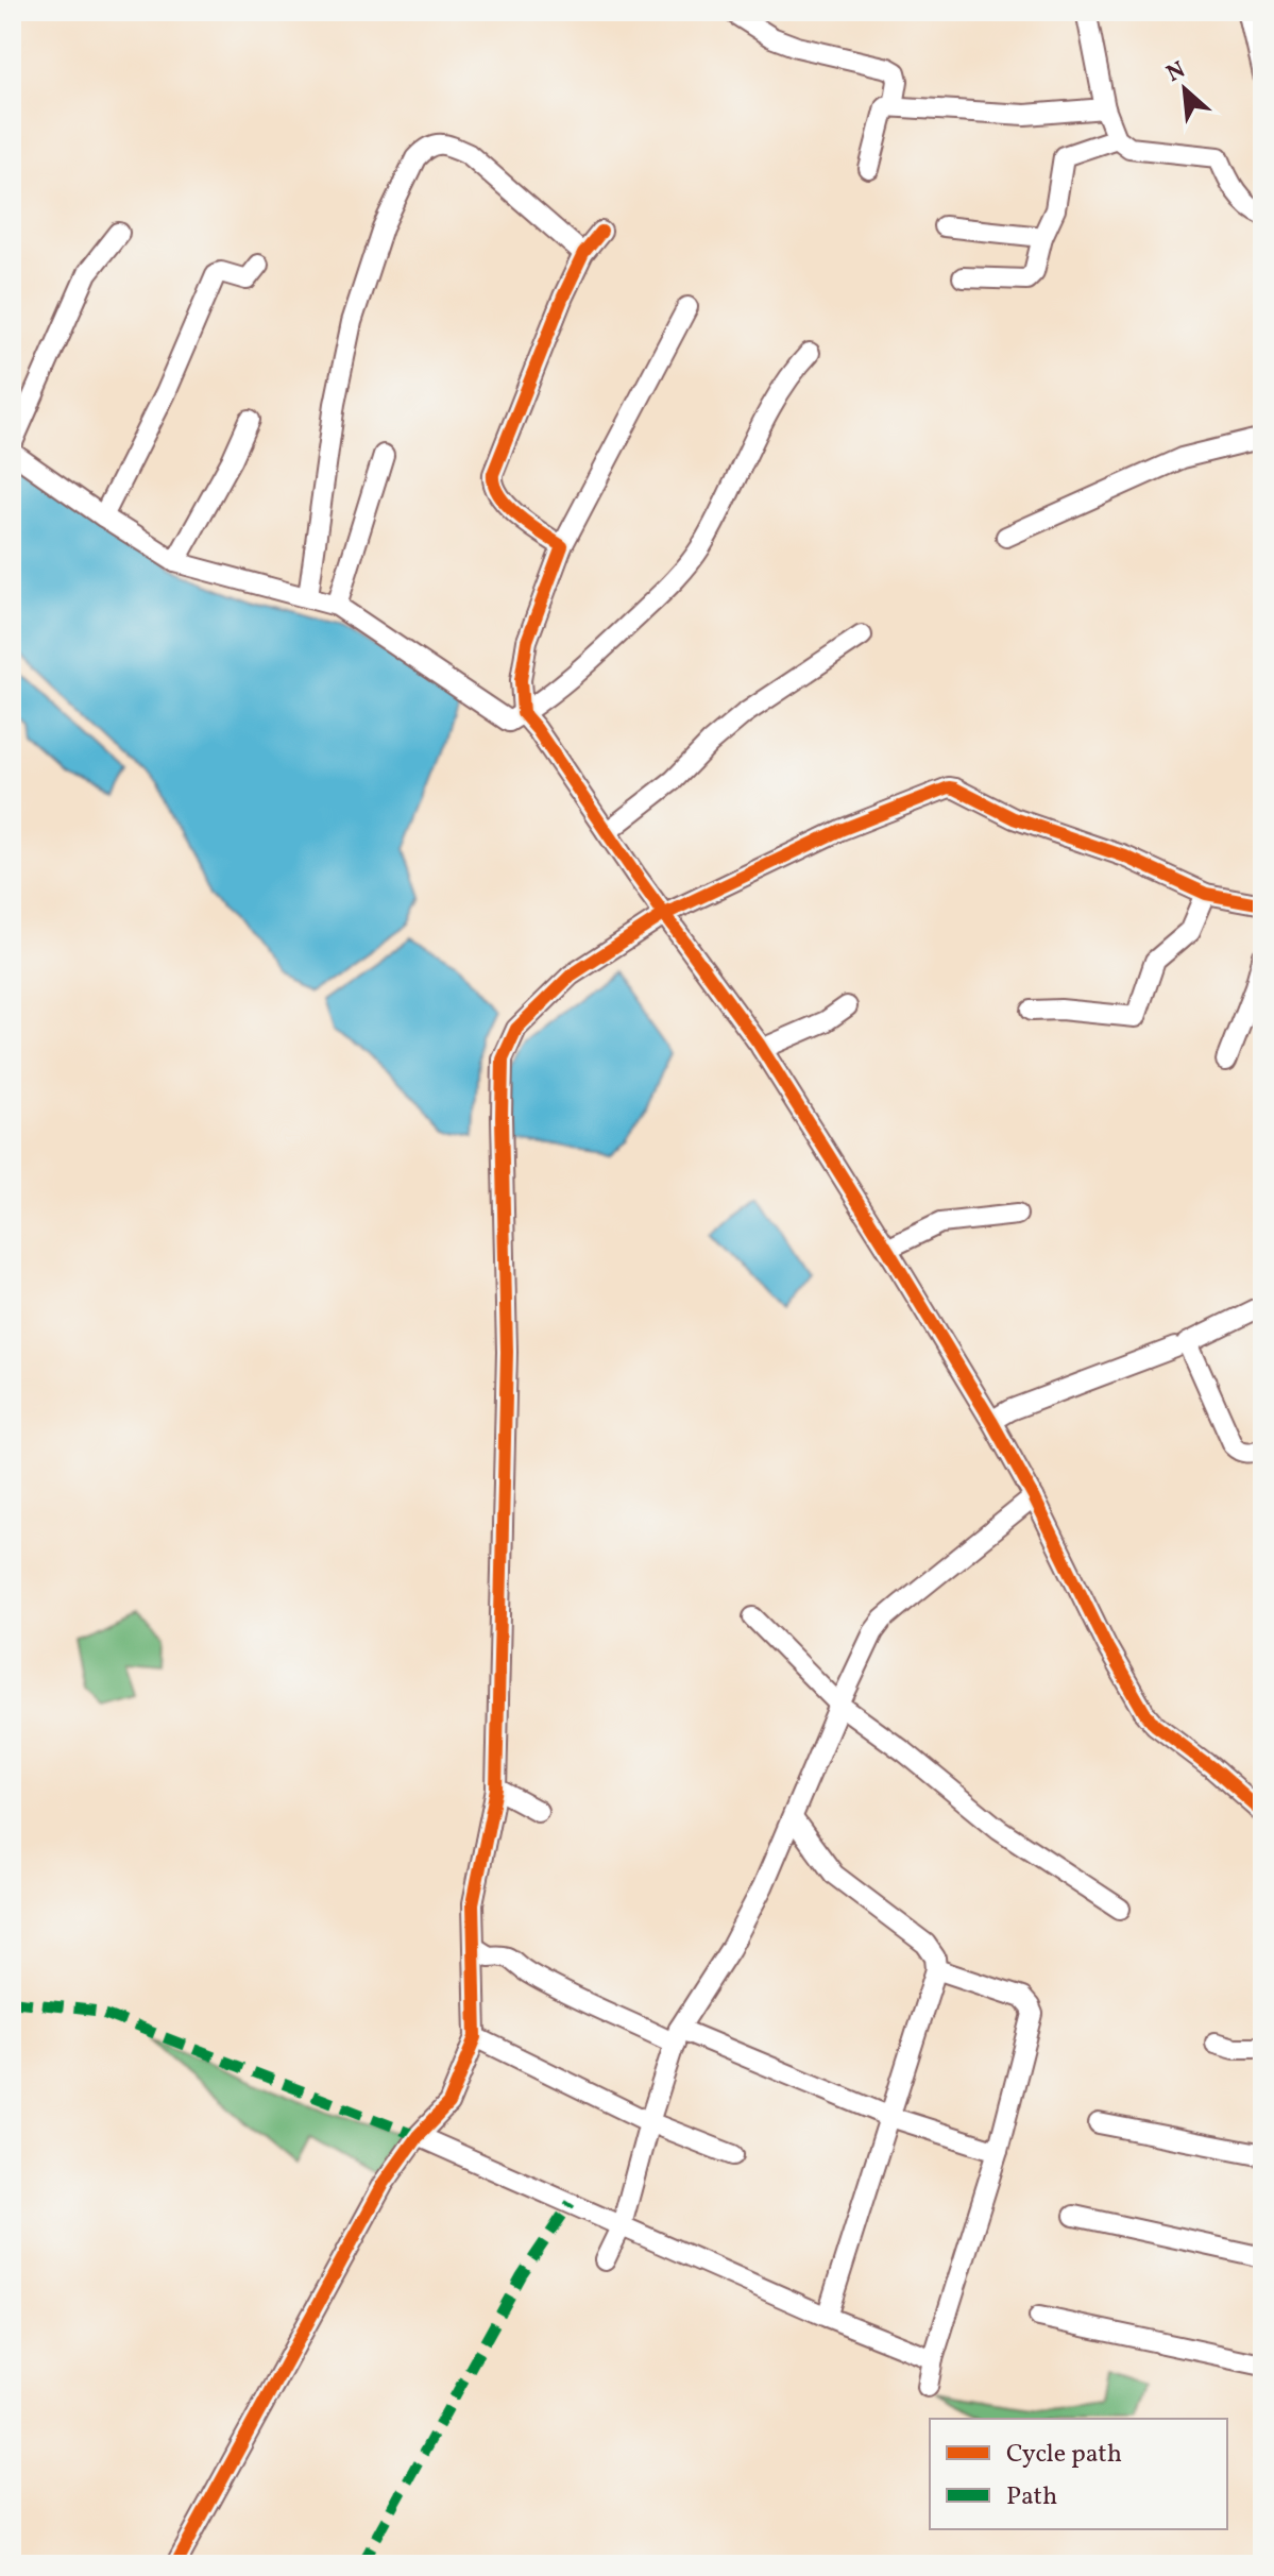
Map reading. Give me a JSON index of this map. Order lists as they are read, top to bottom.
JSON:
{
  "legend": ["Cycle path", "Path"],
  "north": "top left"
}
